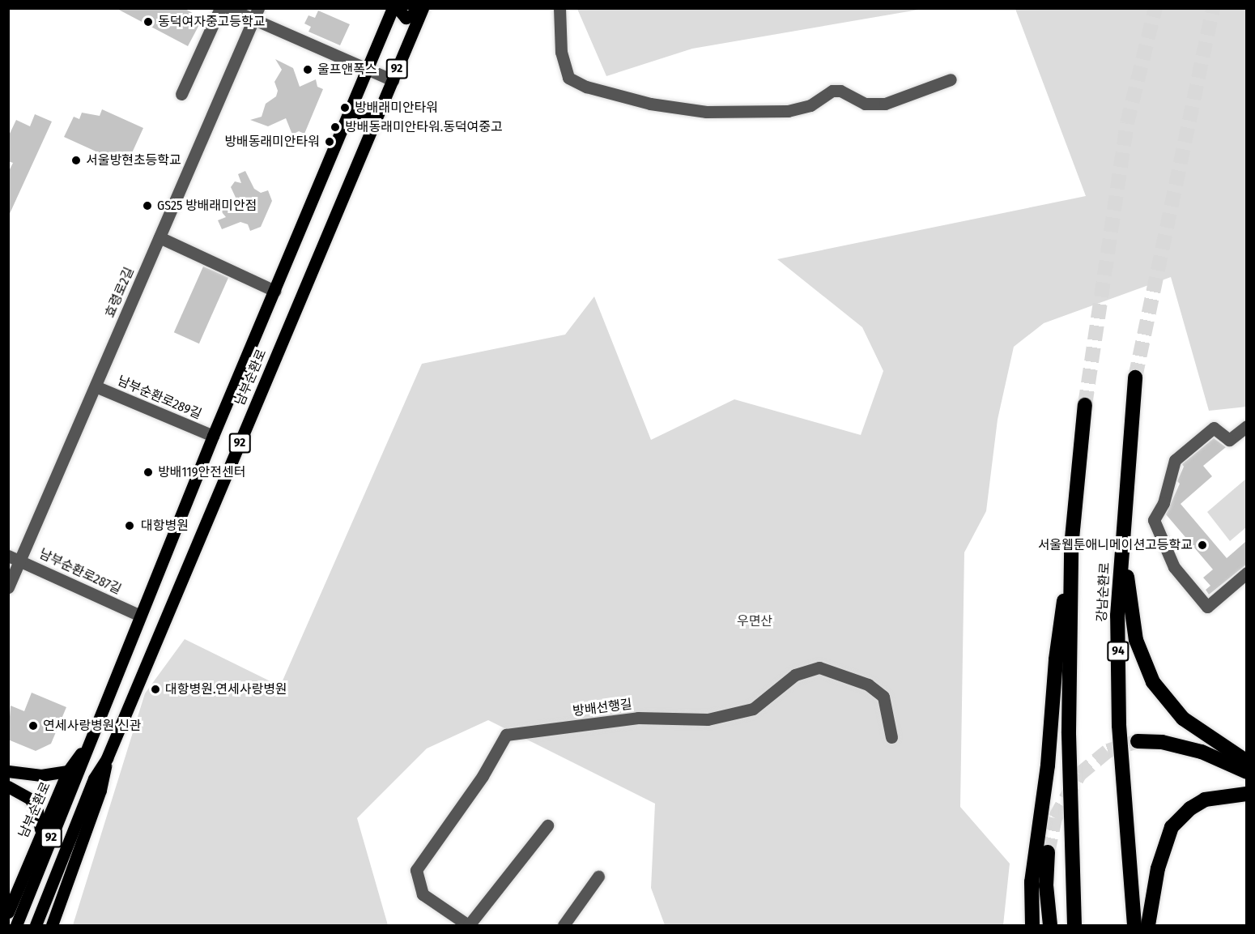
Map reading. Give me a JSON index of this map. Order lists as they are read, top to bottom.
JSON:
{
  "streets": {
    "highway": ["강남순환로", "94"],
    "main road": ["92", "남부순환로"],
    "street": [
      "효령로2길",
      "남부순환로289길",
      "남부순환로287길",
      "방배선행길"
    ]
  },
  "crossings": [
    ["효령로2길", "남부순환로289길"],
    ["효령로2길", "남부순환로287길"],
    ["남부순환로", "남부순환로289길"],
    ["남부순환로", "남부순환로287길"]
  ],
  "parks": ["우면산"],
  "places": [
    "동덕여자중고등학교",
    "울프앤폭스",
    "방배래미안타워",
    "방배동래미안타워.동덕여중고",
    "방배동래미안타워",
    "서울방현초등학교",
    "GS25 방배래미안점",
    "방배119안전센터",
    "대항병원",
    "서울웹툰애니메이션고등학교",
    "대항병원.연세사랑병원",
    "연세사랑병원 신관"
  ]
}
